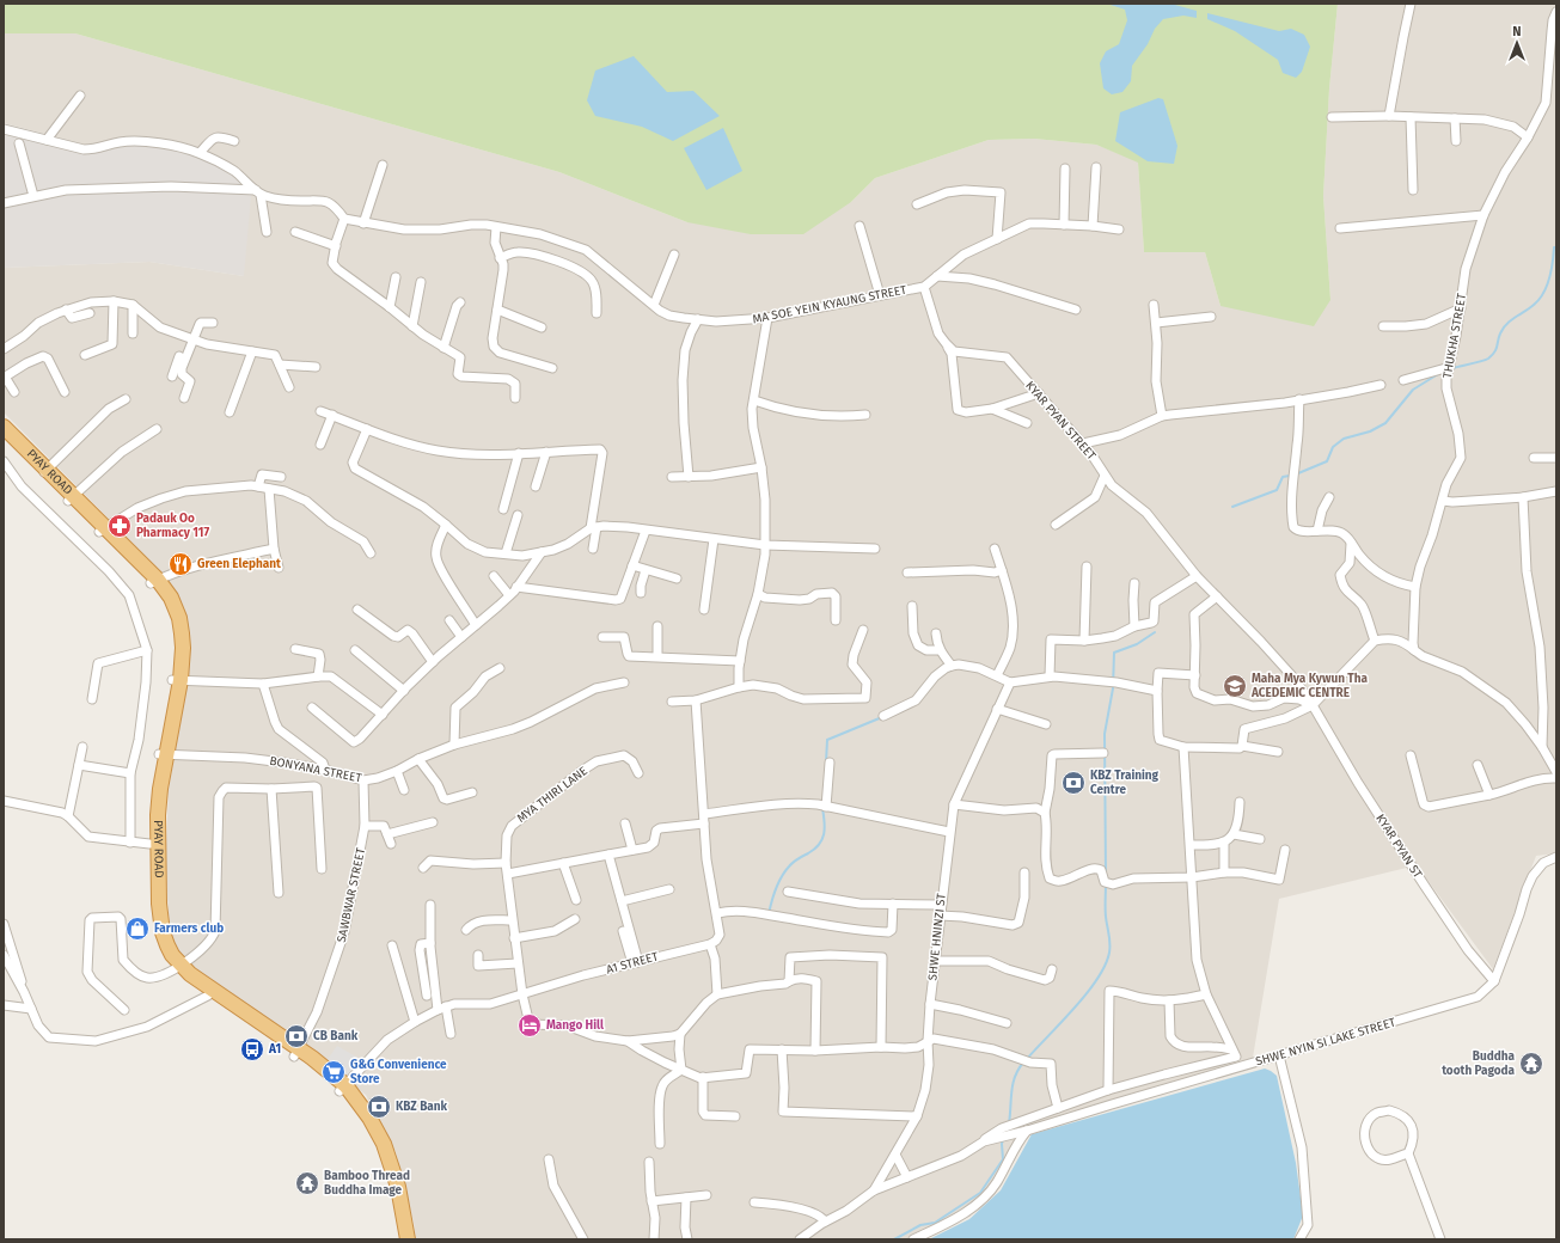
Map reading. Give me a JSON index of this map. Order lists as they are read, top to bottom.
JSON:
{
  "streets": {
    "highway": ["PYAY ROAD"],
    "street": [
      "MA SOE YEIN KYAUNG STREET",
      "THUKHA STREET",
      "KYAR PYAN STREET",
      "BONYANA STREET",
      "MYA THIRI LANE",
      "KYAR PYAN ST",
      "SAWBWAR STREET",
      "SHWE HNINZI ST",
      "A1 STREET",
      "SHWE NYIN SI LAKE STREET"
    ]
  },
  "crossings": [
    ["KYAR PYAN STREET", "KYAR PYAN ST"],
    ["PYAY ROAD", "BONYANA STREET"],
    ["PYAY ROAD", "SAWBWAR STREET"],
    ["PYAY ROAD", "A1 STREET"],
    ["BONYANA STREET", "SAWBWAR STREET"],
    ["MYA THIRI LANE", "A1 STREET"],
    ["KYAR PYAN ST", "SHWE NYIN SI LAKE STREET"]
  ],
  "places": {
    "pharmacy": ["Padauk Oo Pharmacy 117"],
    "restaurant": ["Green Elephant"],
    "school or university": ["Maha Mya Kywun Tha ACEDEMIC CENTRE"],
    "bank": ["KBZ Training Centre", "CB Bank", "KBZ Bank"],
    "shop": ["Farmers club"],
    "hotel": ["Mango Hill"],
    "bus stop": ["A1"],
    "temple": ["Buddha tooth Pagoda", "Bamboo Thread Buddha Image"],
    "supermarket": ["G&G Convenience Store"]
  },
  "north": "top"
}
